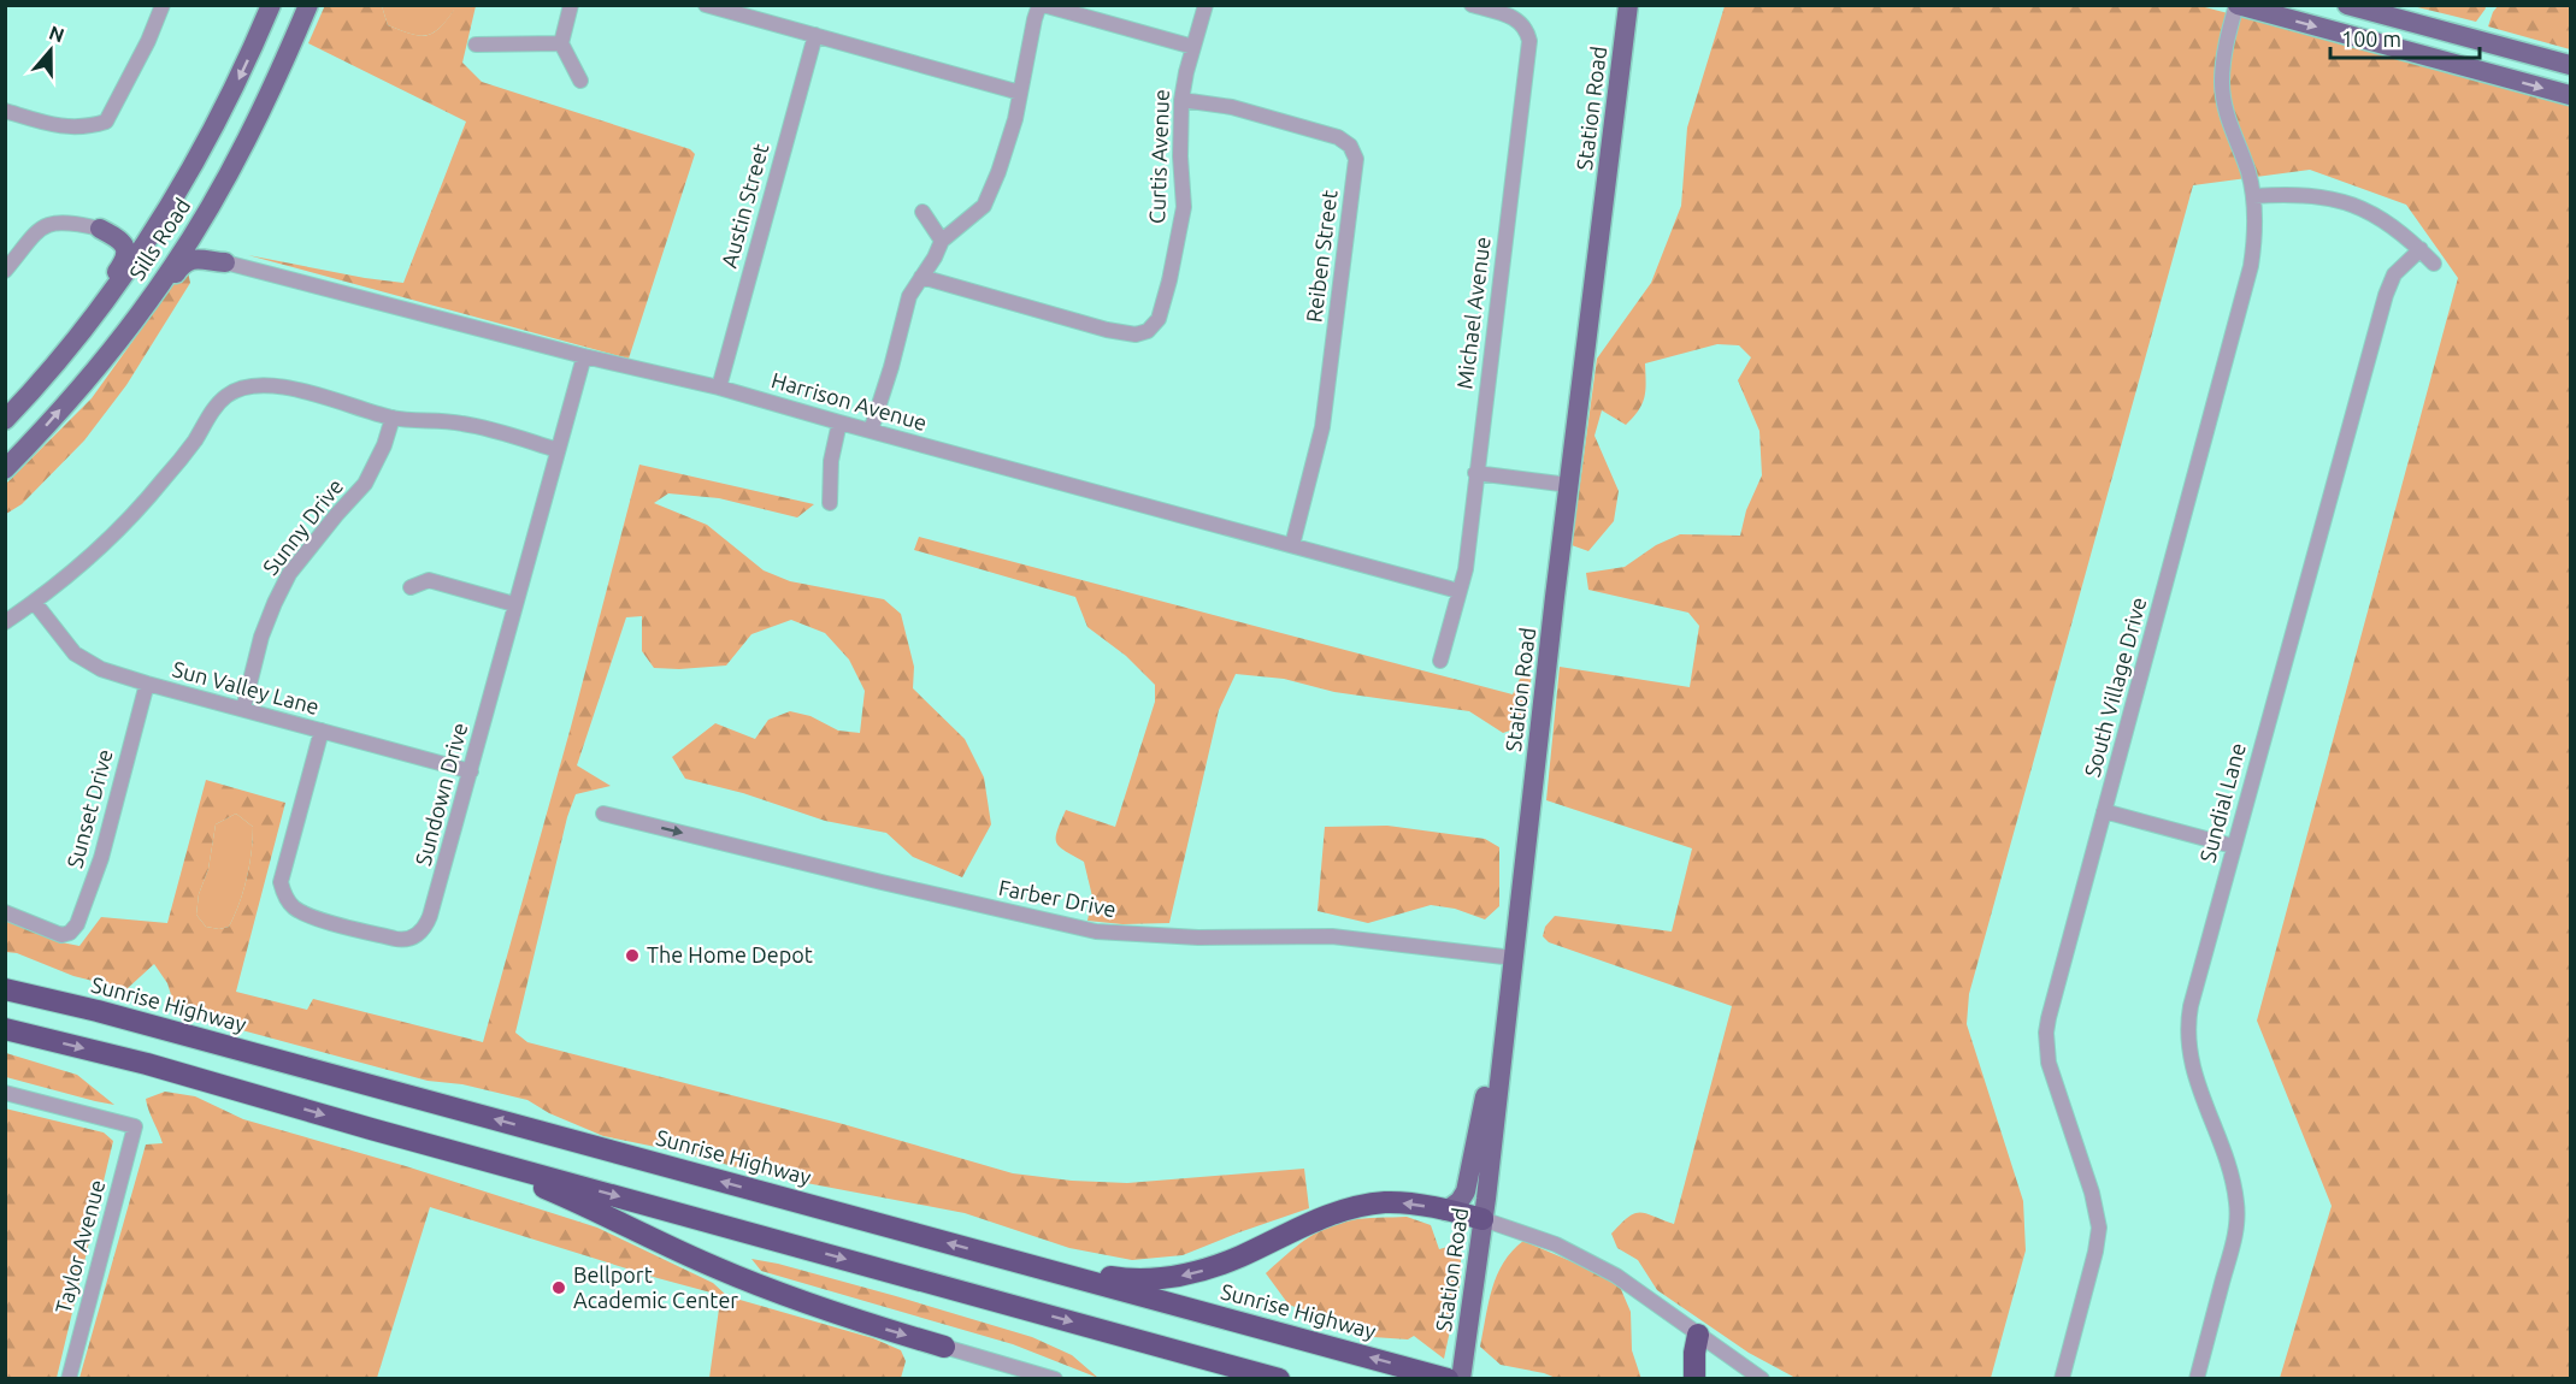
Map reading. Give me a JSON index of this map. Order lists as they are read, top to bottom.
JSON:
{
  "streets": {
    "highway": ["Sunrise Highway"],
    "main road": ["Station Road", "Sills Road"],
    "street": [
      "Curtis Avenue",
      "Austin Street",
      "Reiben Street",
      "Michael Avenue",
      "Harrison Avenue",
      "Sunny Drive",
      "South Village Drive",
      "Sun Valley Lane",
      "Sundown Drive",
      "Sundial Lane",
      "Sunset Drive",
      "Farber Drive",
      "Taylor Avenue"
    ]
  },
  "crossings": [
    ["Station Road", "Farber Drive"],
    ["Curtis Avenue", "Reiben Street"],
    ["Austin Street", "Harrison Avenue"],
    ["Reiben Street", "Harrison Avenue"],
    ["Michael Avenue", "Harrison Avenue"],
    ["Harrison Avenue", "Sundown Drive"],
    ["Sunny Drive", "Sun Valley Lane"],
    ["Sun Valley Lane", "Sundown Drive"],
    ["Sun Valley Lane", "Sunset Drive"]
  ],
  "one_way": ["Farber Drive"],
  "places": ["The Home Depot", "Bellport Academic Center"],
  "scale_bar": "100 m",
  "north": "top"
}
